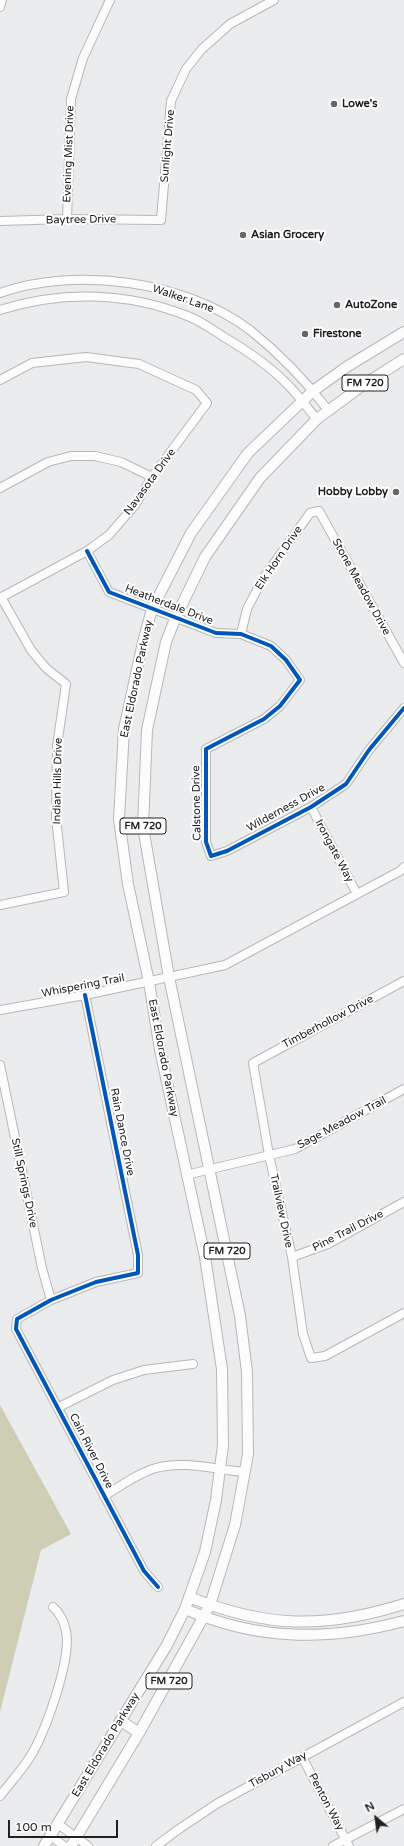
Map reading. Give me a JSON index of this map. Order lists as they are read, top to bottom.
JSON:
{
  "streets": {
    "main road": ["FM 720", "East Eldorado Parkway"],
    "street": [
      "Sunlight Drive",
      "Evening Mist Drive",
      "Baytree Drive",
      "Walker Lane",
      "Navasota Drive",
      "Elk Horn Drive",
      "Stone Meadow Drive",
      "Heatherdale Drive",
      "Indian Hills Drive",
      "Calstone Drive",
      "Wilderness Drive",
      "Irongate Way",
      "Whispering Trail",
      "Timberhollow Drive",
      "Sage Meadow Trail",
      "Rain Dance Drive",
      "Still Springs Drive",
      "Trailview Drive",
      "Pine Trail Drive",
      "Cain River Drive",
      "Tisbury Way",
      "Penton Way"
    ]
  },
  "crossings": [
    ["Sunlight Drive", "Baytree Drive"],
    ["Evening Mist Drive", "Baytree Drive"],
    ["Walker Lane", "East Eldorado Parkway"],
    ["Navasota Drive", "Heatherdale Drive"],
    ["Navasota Drive", "Indian Hills Drive"],
    ["Elk Horn Drive", "Stone Meadow Drive"],
    ["Elk Horn Drive", "Heatherdale Drive"],
    ["Heatherdale Drive", "East Eldorado Parkway"],
    ["Heatherdale Drive", "Calstone Drive"],
    ["East Eldorado Parkway", "Whispering Trail"],
    ["East Eldorado Parkway", "Sage Meadow Trail"],
    ["Calstone Drive", "Wilderness Drive"],
    ["Wilderness Drive", "Irongate Way"],
    ["Irongate Way", "Whispering Trail"],
    ["Whispering Trail", "Rain Dance Drive"],
    ["Timberhollow Drive", "Trailview Drive"],
    ["Sage Meadow Trail", "Trailview Drive"],
    ["Rain Dance Drive", "Still Springs Drive"],
    ["Rain Dance Drive", "Cain River Drive"],
    ["Still Springs Drive", "Cain River Drive"],
    ["Trailview Drive", "Pine Trail Drive"],
    ["Tisbury Way", "Penton Way"]
  ],
  "places": [
    "Lowe's",
    "Asian Grocery",
    "AutoZone",
    "Firestone",
    "Hobby Lobby"
  ],
  "scale_bar": "100 m",
  "north": "top left"
}
